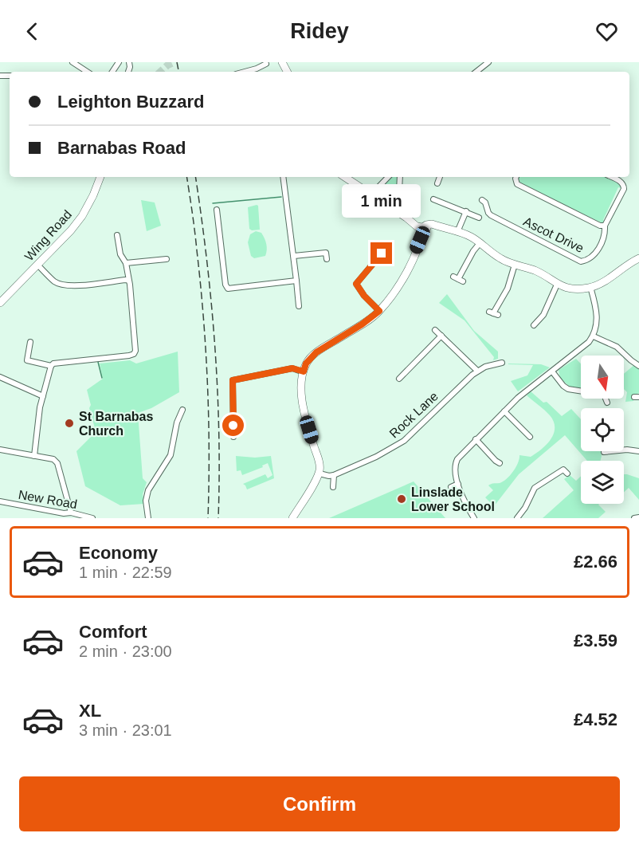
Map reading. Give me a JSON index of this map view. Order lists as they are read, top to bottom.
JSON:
{
  "streets": {
    "street": [
      "Ascot Drive",
      "Wing Road",
      "Rock Lane",
      "New Road"
    ]
  },
  "places": ["St Barnabas Church", "Linslade Lower School"],
  "north": "bottom",
  "page": {
    "header": "Ridey",
    "banner": ["Leighton Buzzard", "Barnabas Road"],
    "bubble": "1 min",
    "list": [
      {
        "name": "Economy",
        "note": "1 min · 22:59",
        "value": "£2.66"
      },
      {
        "name": "Comfort",
        "note": "2 min · 23:00",
        "value": "£3.59"
      },
      {
        "name": "XL",
        "note": "3 min · 23:01",
        "value": "£4.52"
      }
    ],
    "buttons": "Confirm"
  }
}
